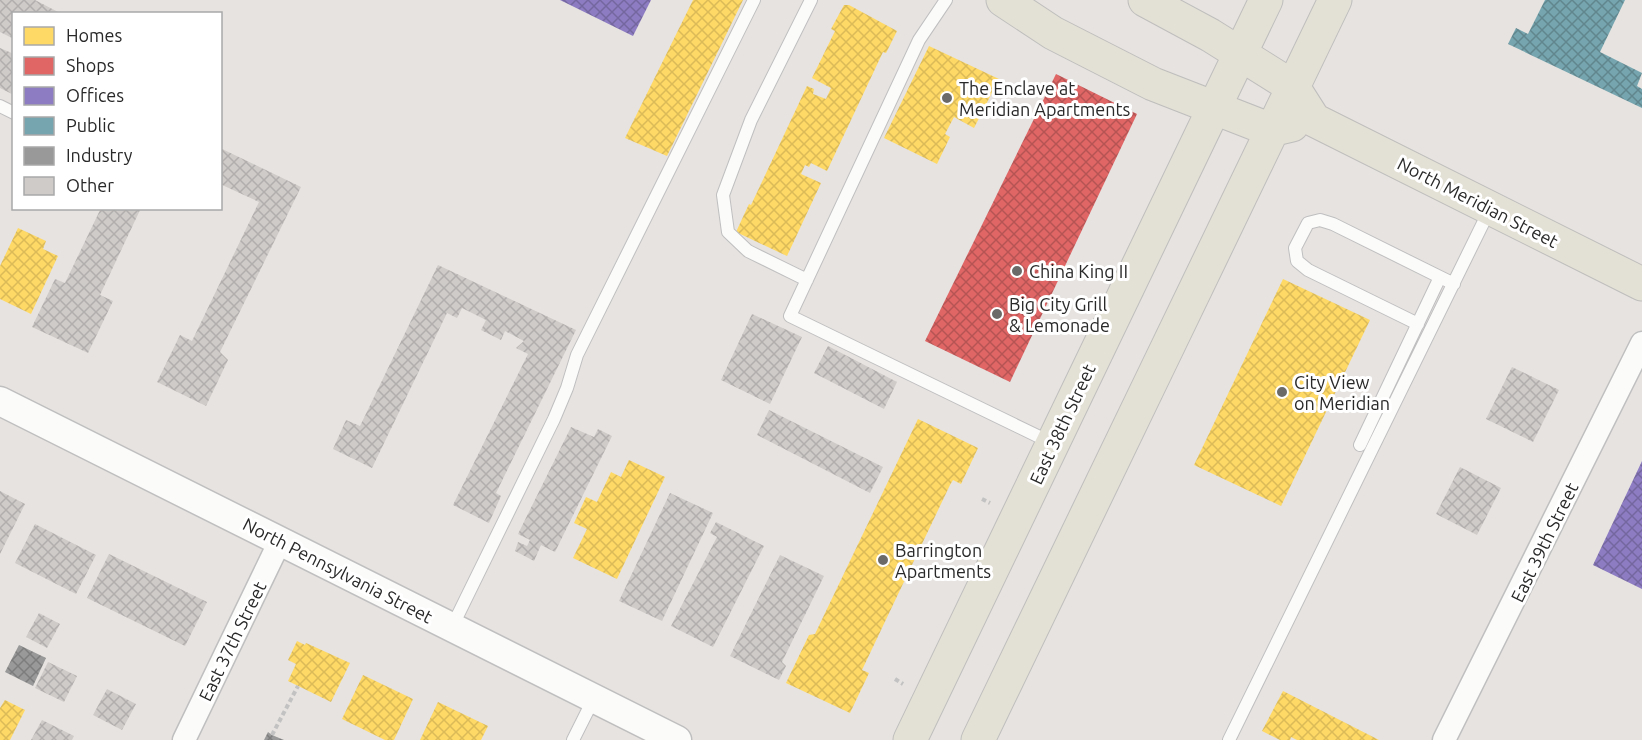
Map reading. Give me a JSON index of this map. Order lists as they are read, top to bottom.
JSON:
{
  "streets": {
    "main road": ["North Meridian Street", "East 38th Street"],
    "street": ["East 39th Street", "North Pennsylvania Street", "East 37th Street"]
  },
  "crossings": [
    ["North Pennsylvania Street", "East 37th Street"]
  ],
  "places": [
    "The Enclave at Meridian Apartments",
    "China King II",
    "Big City Grill & Lemonade",
    "City View on Meridian",
    "Barrington Apartments"
  ],
  "legend": [
    "Homes",
    "Shops",
    "Offices",
    "Public",
    "Industry",
    "Other"
  ]
}
